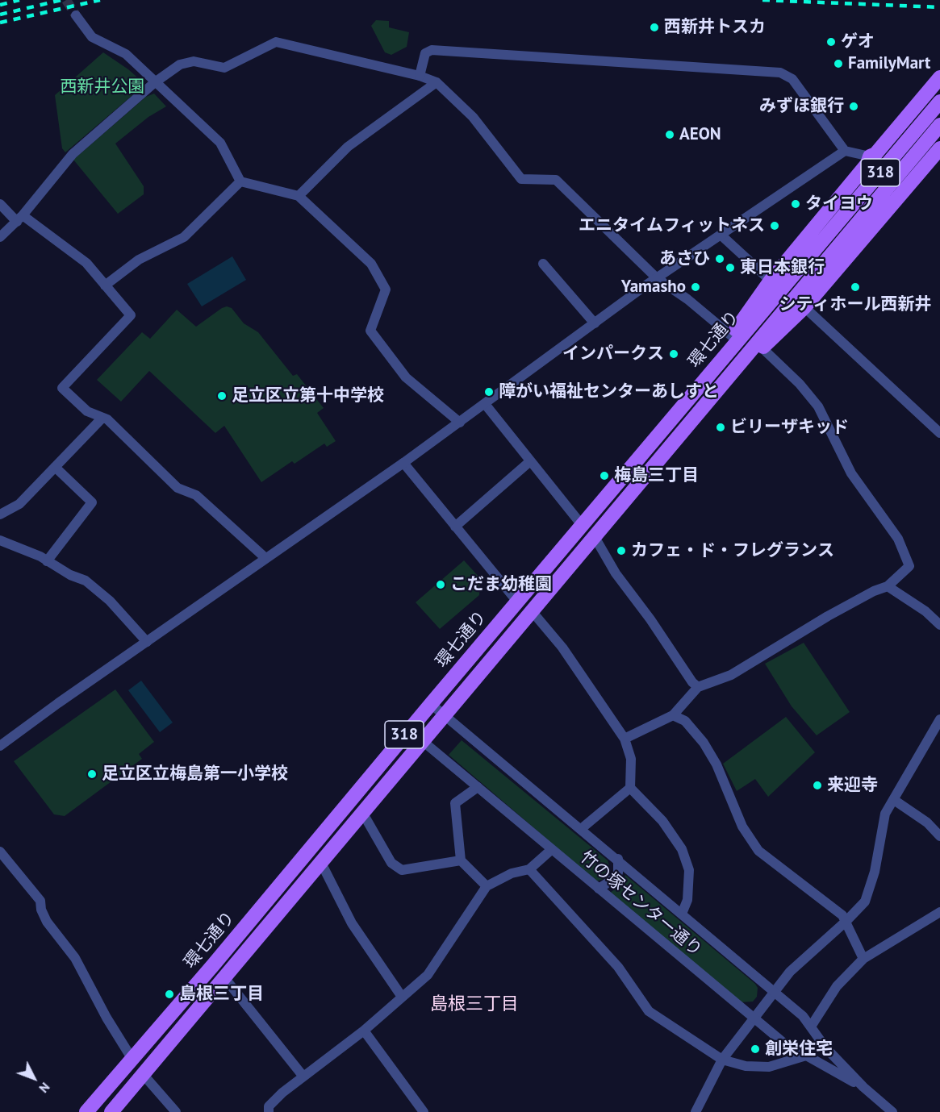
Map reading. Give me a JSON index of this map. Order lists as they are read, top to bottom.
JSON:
{
  "streets": {
    "main road": ["318", "環七通り"],
    "street": ["竹の塚センター通り"]
  },
  "crossings": [
    ["環七通り", "竹の塚センター通り"]
  ],
  "districts": ["島根三丁目"],
  "parks": ["西新井公園"],
  "places": [
    "西新井トスカ",
    "ゲオ",
    "FamilyMart",
    "みずほ銀行",
    "AEON",
    "タイヨウ",
    "エニタイムフィットネス",
    "あさひ",
    "東日本銀行",
    "Yamasho",
    "シティホール西新井",
    "インパークス",
    "障がい福祉センターあしすと",
    "足立区立第十中学校",
    "ビリーザキッド",
    "梅島三丁目",
    "カフェ・ド・フレグランス",
    "こだま幼稚園",
    "足立区立梅島第一小学校",
    "来迎寺",
    "島根三丁目",
    "創栄住宅"
  ],
  "north": "bottom right"
}
